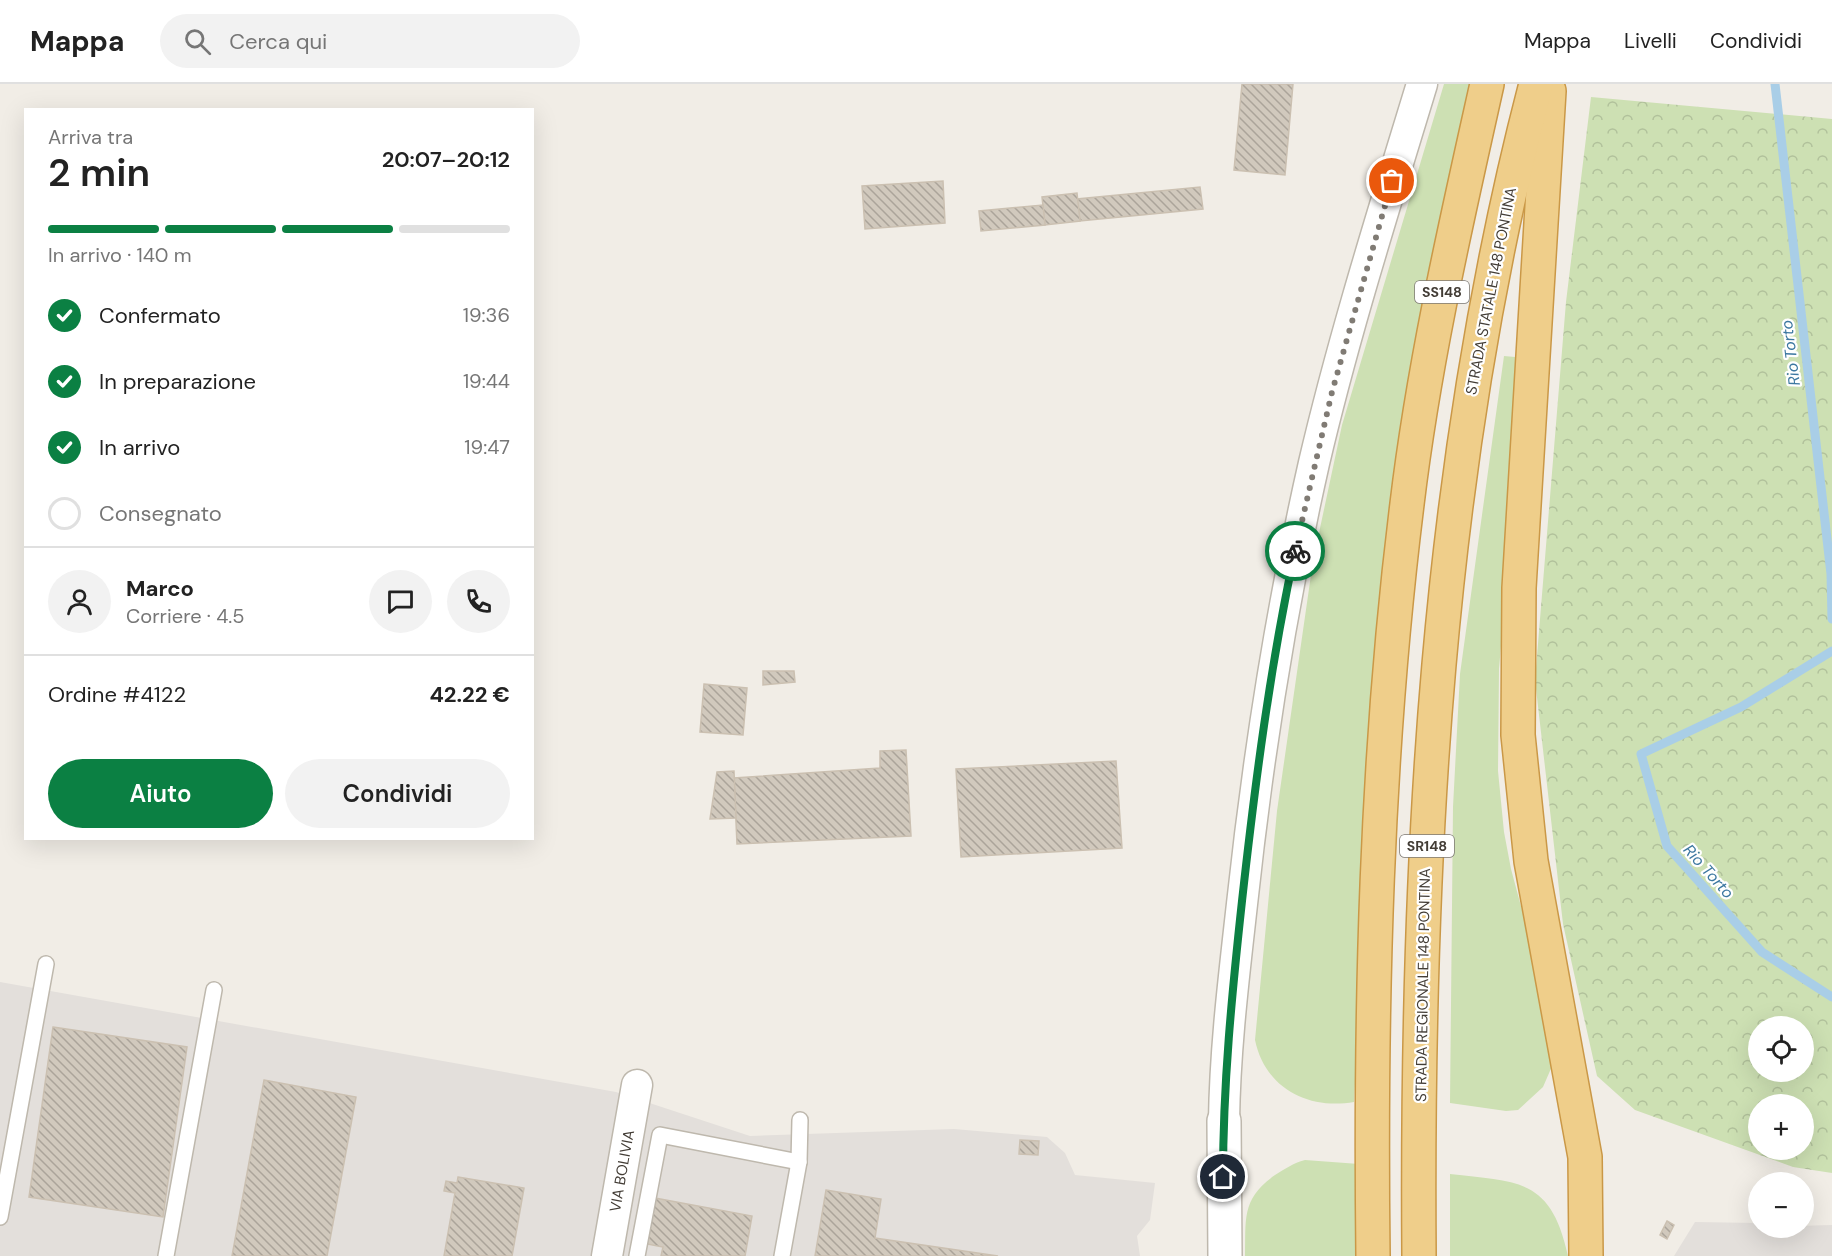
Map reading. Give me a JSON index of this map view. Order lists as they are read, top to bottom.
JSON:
{
  "streets": {
    "highway": [
      "STRADA STATALE 148 PONTINA",
      "SS148",
      "SR148",
      "STRADA REGIONALE 148 PONTINA"
    ],
    "street": ["VIA BOLIVIA"]
  },
  "crossings": [
    ["STRADA STATALE 148 PONTINA", "STRADA REGIONALE 148 PONTINA"],
    ["SS148", "SR148"]
  ],
  "water": ["Rio Torto"],
  "page": {
    "header": "Mappa",
    "search": "Cerca qui",
    "nav": ["Mappa", "Livelli", "Condividi"],
    "heading": ["2 min", "Arriva tra", "20:07–20:12"],
    "panel": [
      "Marco",
      "Corriere · 4.5",
      "Ordine #4122",
      "42.22 €"
    ],
    "bar": "In arrivo · 140 m",
    "list": [
      ["Confermato", "19:36"],
      ["In preparazione", "19:44"],
      ["In arrivo", "19:47"],
      "Consegnato"
    ],
    "buttons": ["Aiuto", "Condividi"],
    "map_buttons": ["+", "−"]
  }
}
